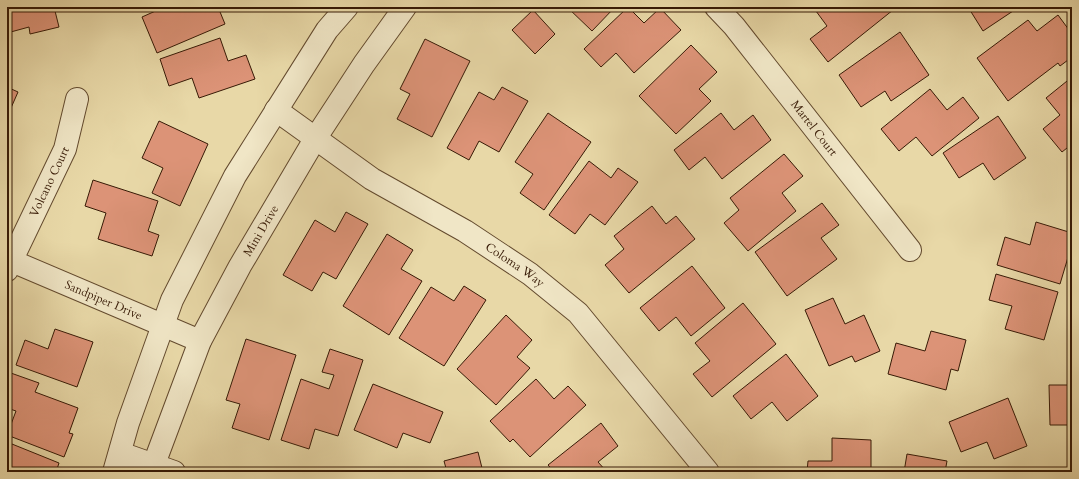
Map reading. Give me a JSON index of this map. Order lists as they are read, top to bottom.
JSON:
{
  "streets": {
    "street": [
      "Martel Court",
      "Volcano Court",
      "Mini Drive",
      "Coloma Way",
      "Sandpiper Drive"
    ]
  },
  "crossings": [
    ["Volcano Court", "Sandpiper Drive"],
    ["Mini Drive", "Coloma Way"],
    ["Mini Drive", "Sandpiper Drive"]
  ]
}
